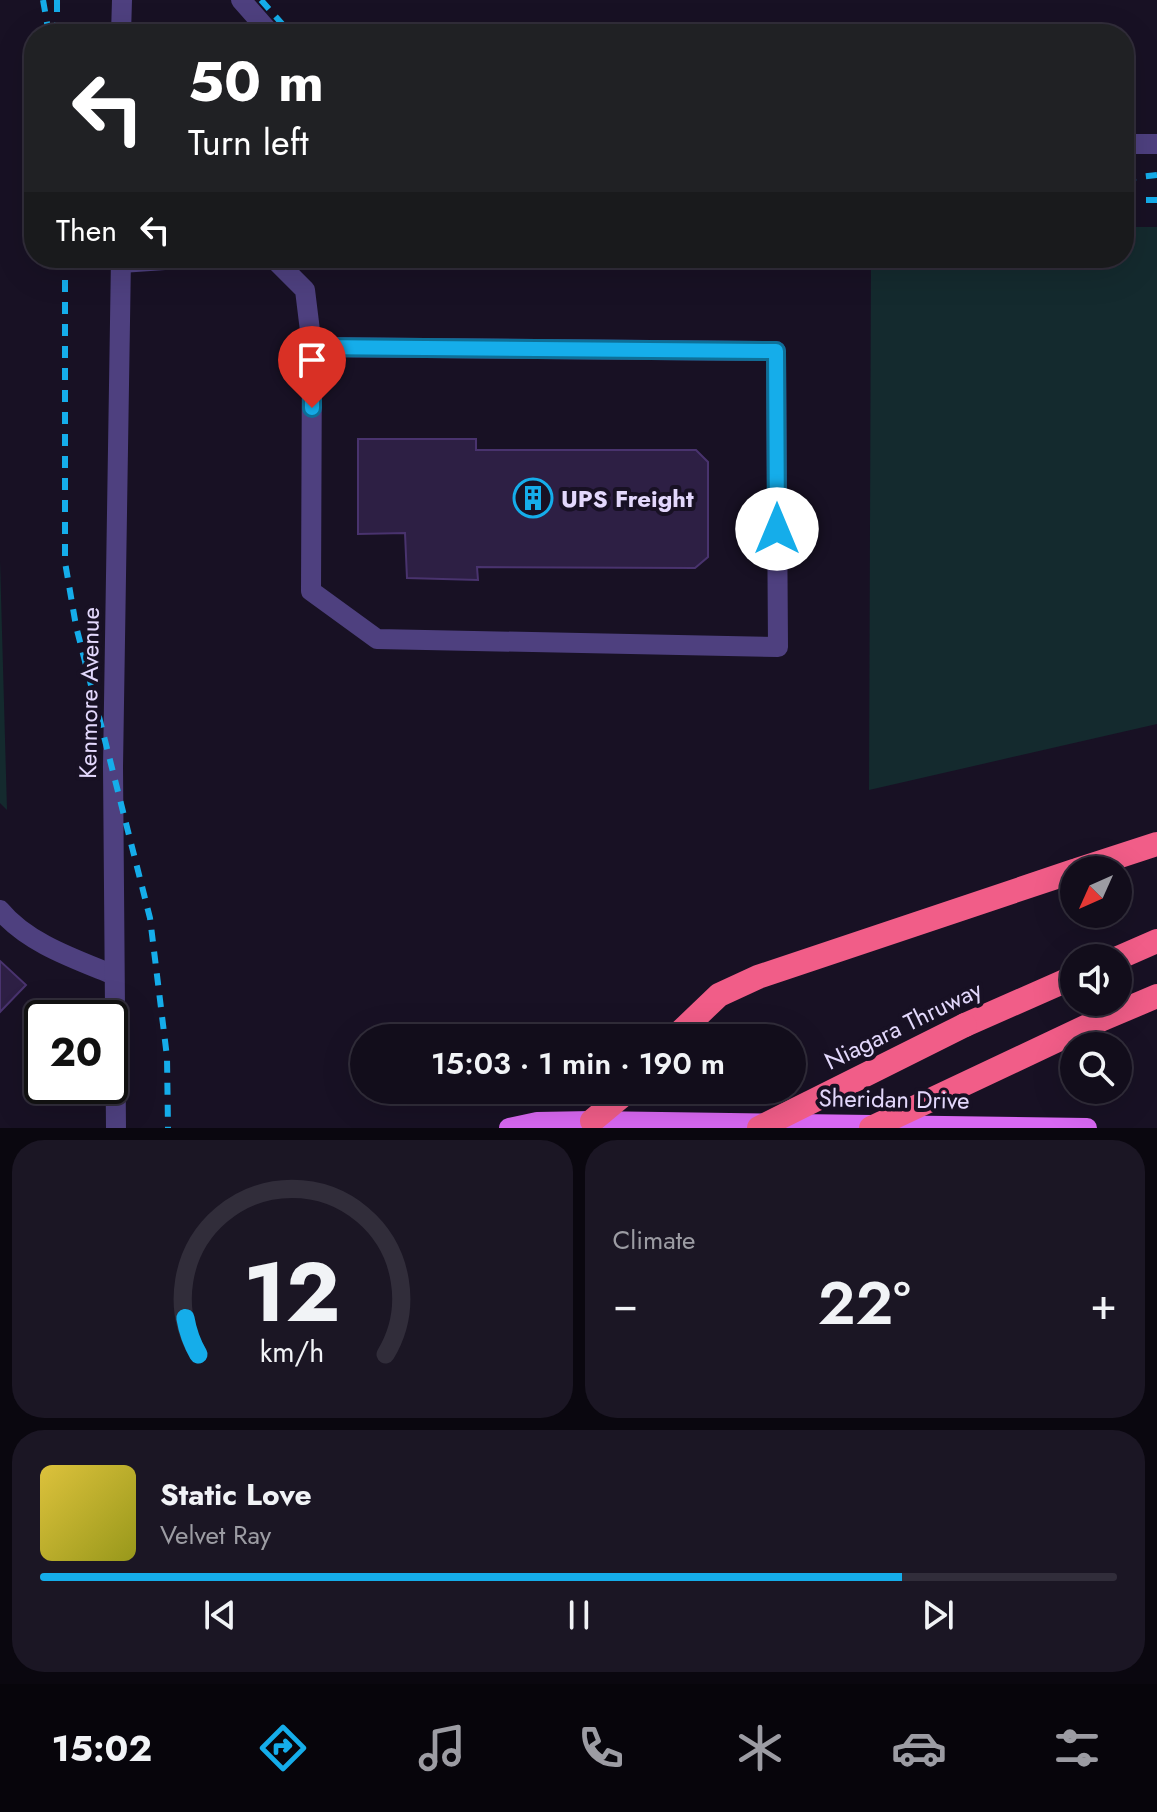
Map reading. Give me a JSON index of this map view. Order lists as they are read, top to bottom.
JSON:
{
  "streets": {
    "highway": ["Niagara Thruway"],
    "main road": ["Sheridan Drive"],
    "street": ["Kenmore Avenue"]
  },
  "places": {
    "building": ["UPS Freight"]
  },
  "north": "bottom left",
  "page": {
    "turn": ["50 m", "Turn left"],
    "then": "Then",
    "limit": "20",
    "trip": "15:03 · 1 min · 190 m",
    "tile": "Climate",
    "heat": ["−", "22°", "+"],
    "song": ["Static Love", "Velvet Ray"],
    "tabs": "15:02",
    "gauge": ["12", "km/h"]
  }
}
